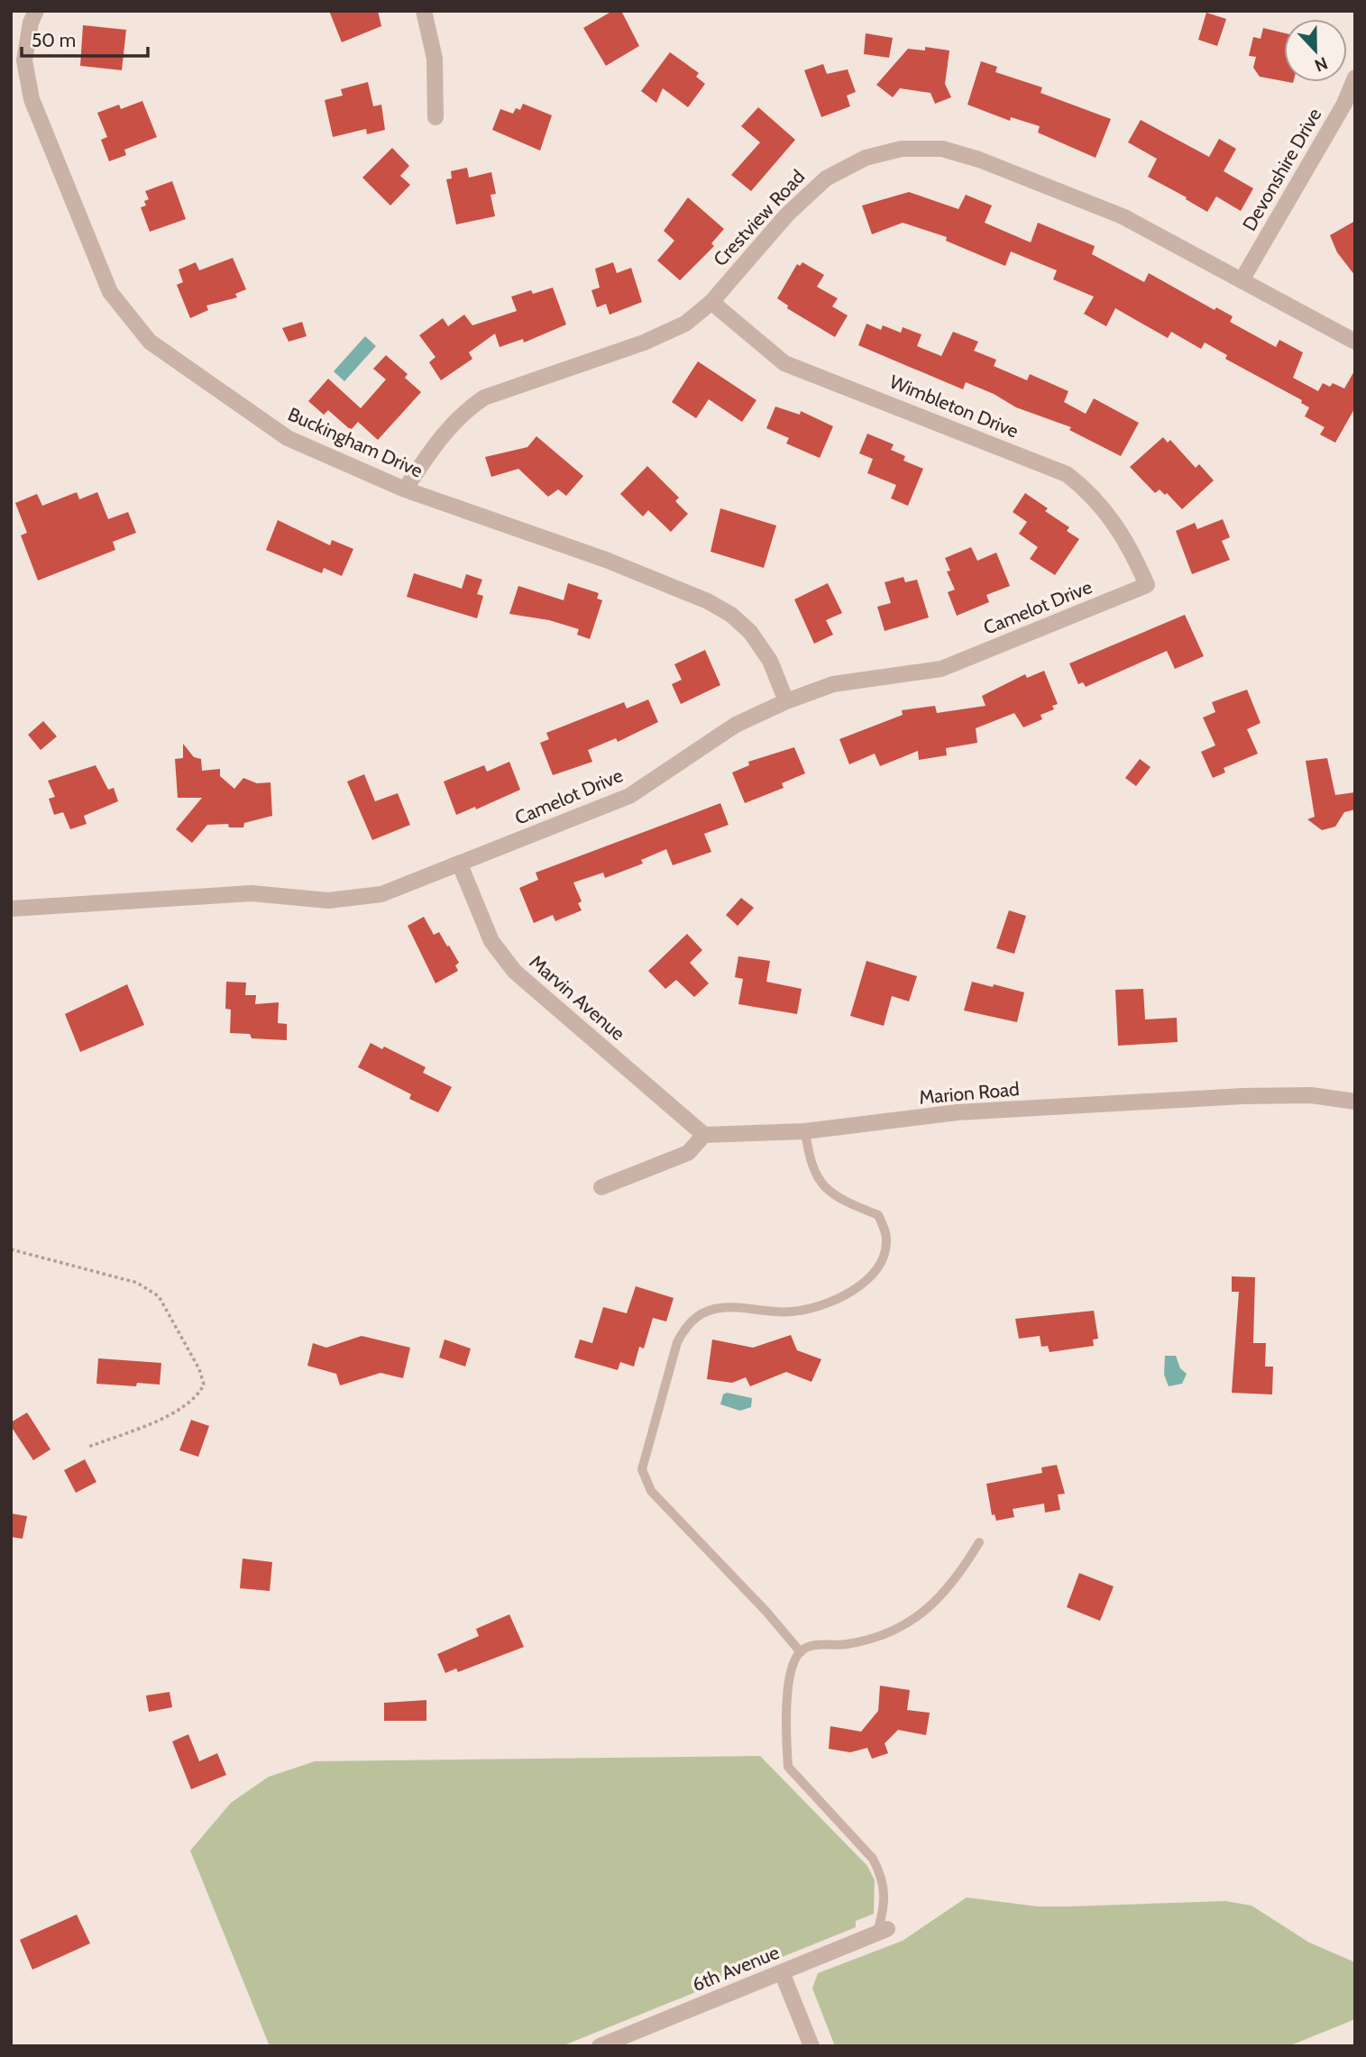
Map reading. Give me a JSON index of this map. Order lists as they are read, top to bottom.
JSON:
{
  "streets": {
    "street": [
      "Devonshire Drive",
      "Crestview Road",
      "Wimbleton Drive",
      "Buckingham Drive",
      "Camelot Drive",
      "Marvin Avenue",
      "Marion Road",
      "6th Avenue"
    ]
  },
  "crossings": [
    ["Devonshire Drive", "Crestview Road"],
    ["Crestview Road", "Wimbleton Drive"],
    ["Crestview Road", "Buckingham Drive"],
    ["Wimbleton Drive", "Camelot Drive"],
    ["Buckingham Drive", "Camelot Drive"],
    ["Camelot Drive", "Marvin Avenue"],
    ["Marvin Avenue", "Marion Road"]
  ],
  "scale_bar": "50 m",
  "north": "bottom"
}
